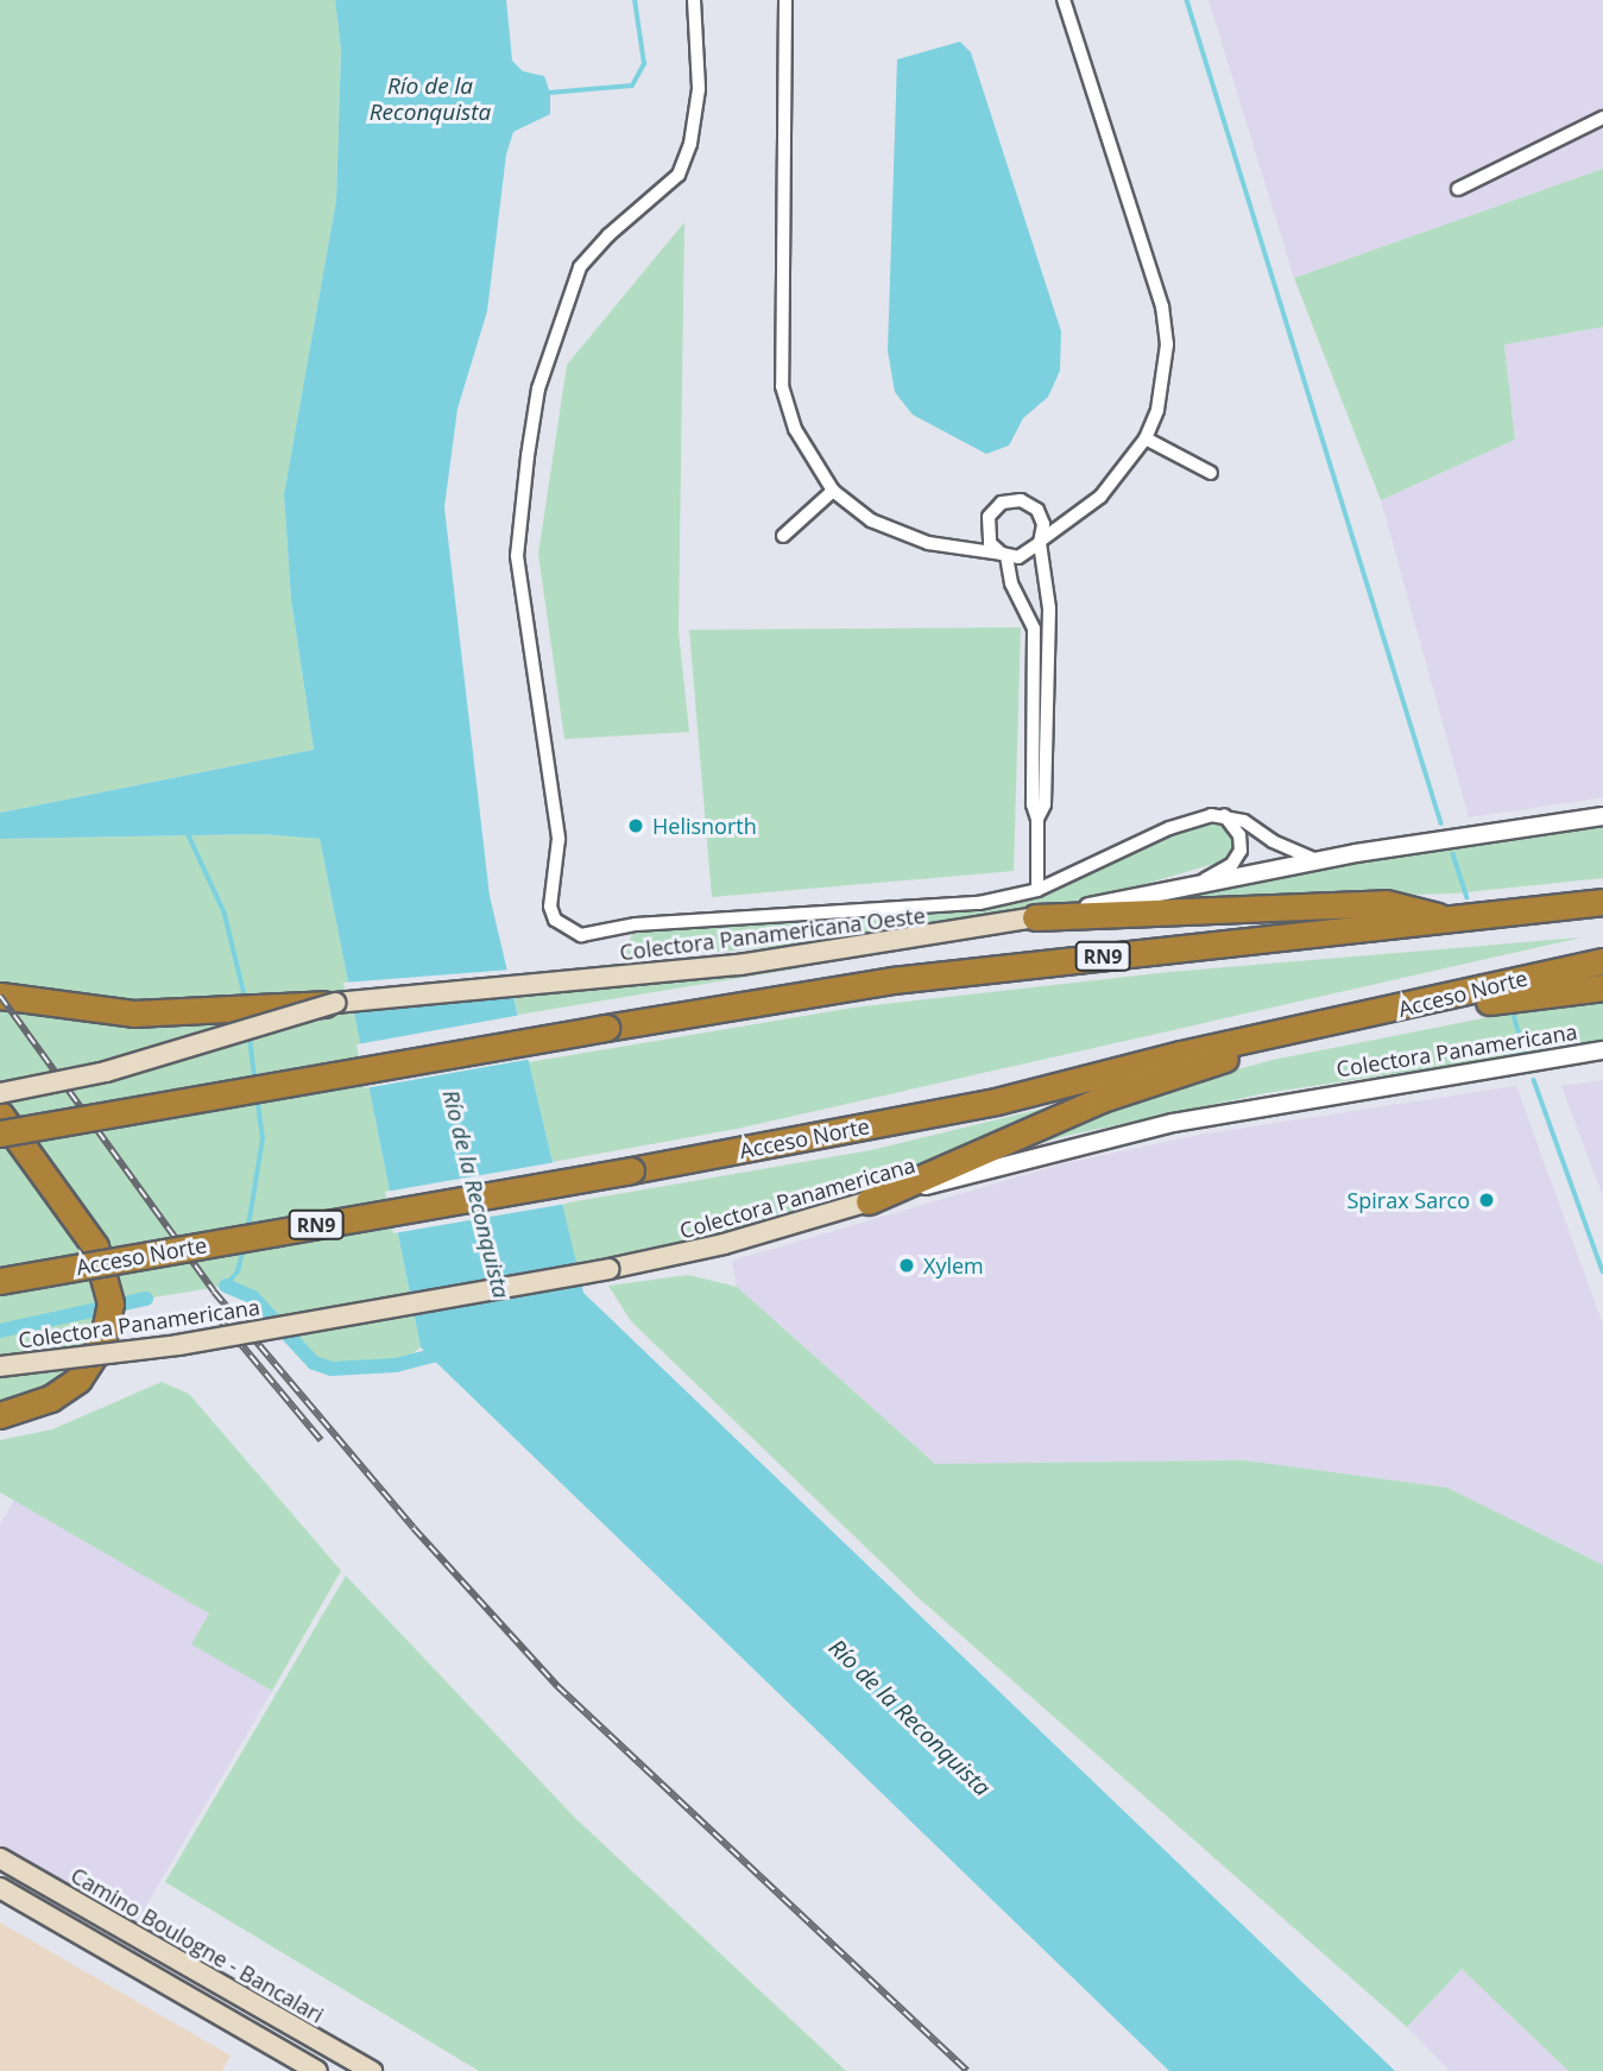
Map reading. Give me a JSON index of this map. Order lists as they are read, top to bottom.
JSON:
{
  "streets": {
    "highway": ["RN9", "Acceso Norte"],
    "main road": ["Colectora Panamericana Oeste", "Colectora Panamericana", "Camino Boulogne - Bancalari"]
  },
  "water": ["Río de la Reconquista"],
  "places": ["Helisnorth", "Spirax Sarco", "Xylem"]
}
